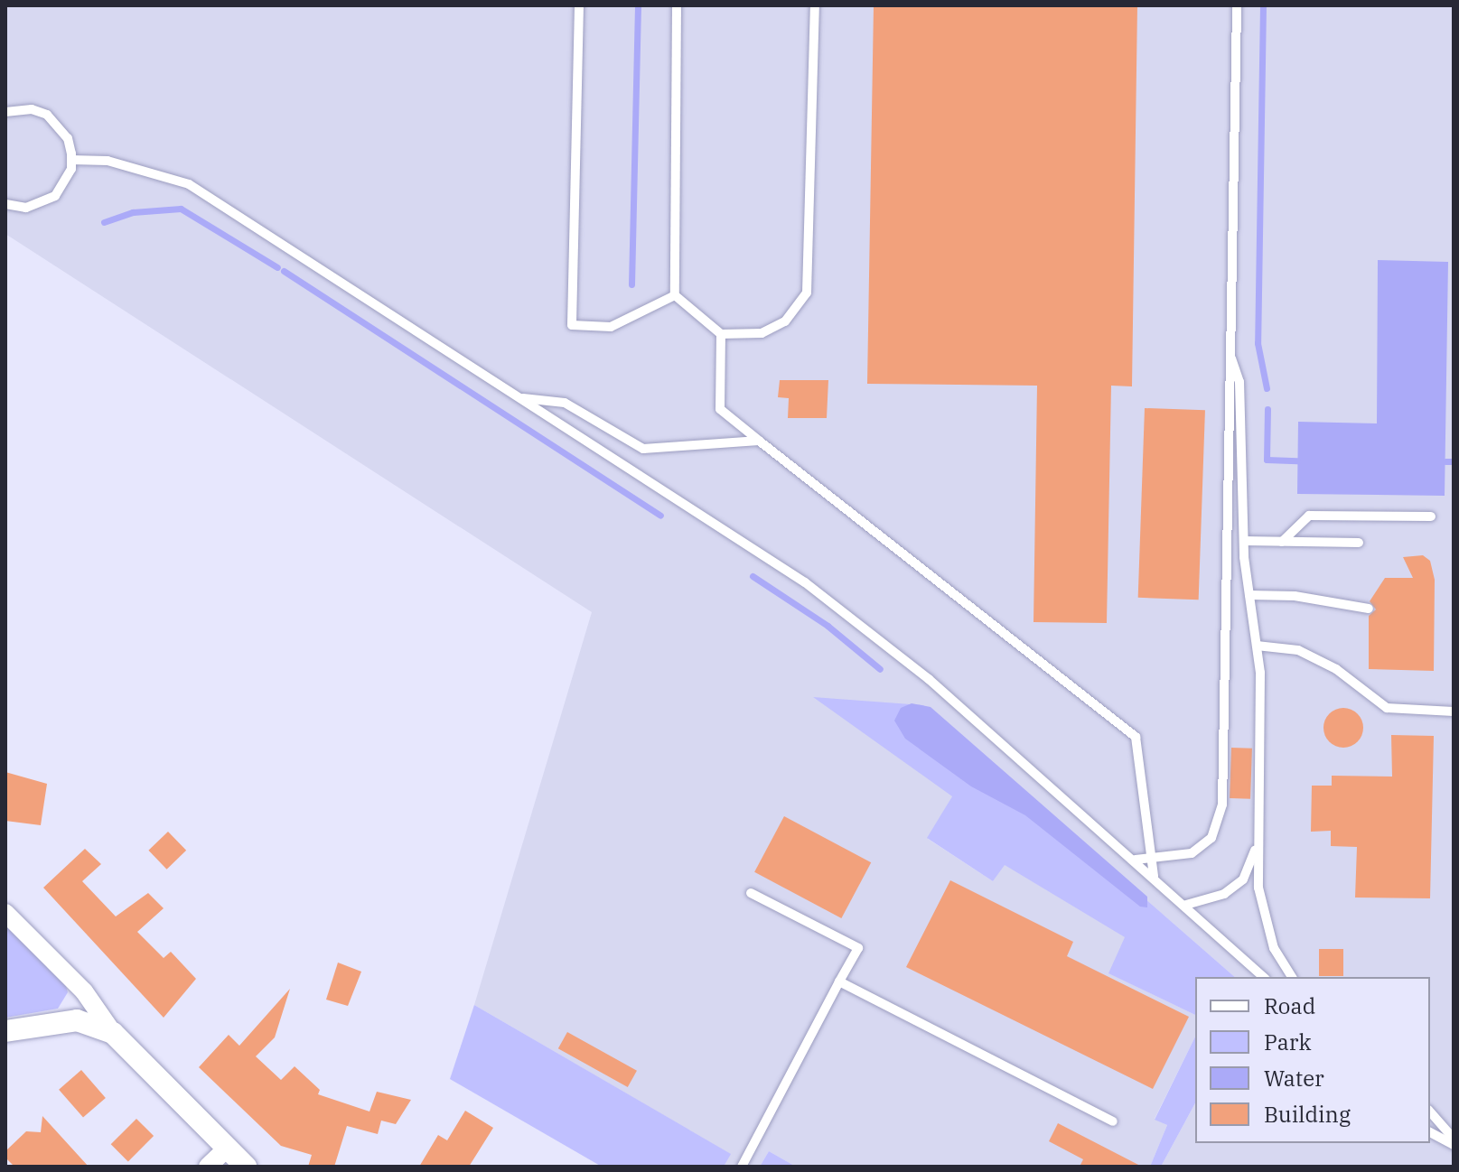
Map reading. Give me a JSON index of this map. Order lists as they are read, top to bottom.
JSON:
{
  "legend": [
    "Road",
    "Park",
    "Water",
    "Building"
  ]
}
